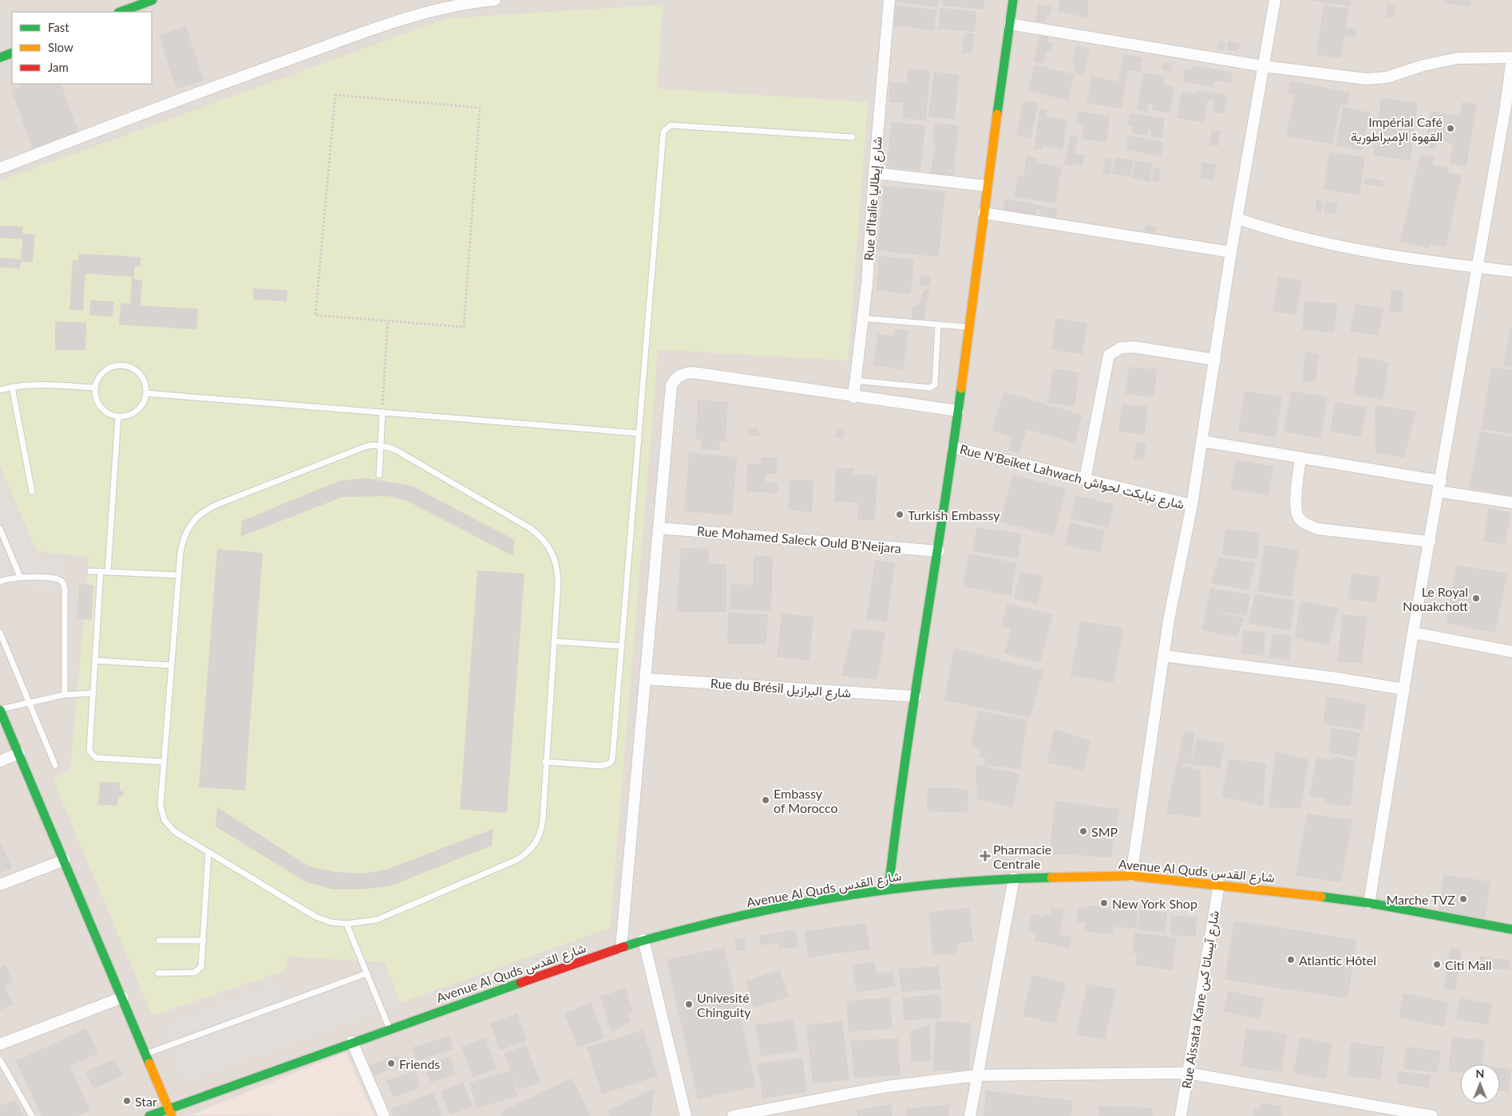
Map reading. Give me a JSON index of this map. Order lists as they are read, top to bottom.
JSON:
{
  "streets": {
    "street": [
      "Rue d'Italie شارع إيطاليا",
      "Rue N'Beiket Lahwach شارع نبايكت لحواش",
      "Rue Mohamed Saleck Ould B'Neijara",
      "Rue du Brésil شارع البرازيل",
      "Avenue Al Quds شارع القدس",
      "Rue Aissata Kane شارع آيساتا كين"
    ]
  },
  "crossings": [
    ["Avenue Al Quds شارع القدس", "Rue Aissata Kane شارع آيساتا كين"]
  ],
  "places": {
    "other": [
      "Impérial Café القهوة الإمبراطورية",
      "Turkish Embassy",
      "Le Royal Nouakchott",
      "Embassy of Morocco",
      "SMP",
      "Marche TVZ",
      "New York Shop",
      "Atlantic Hôtel",
      "Citi Mall",
      "Univesité Chinguity",
      "Friends",
      "Star"
    ],
    "health": ["Pharmacie Centrale"]
  },
  "legend": ["Fast", "Slow", "Jam"],
  "north": "top"
}
